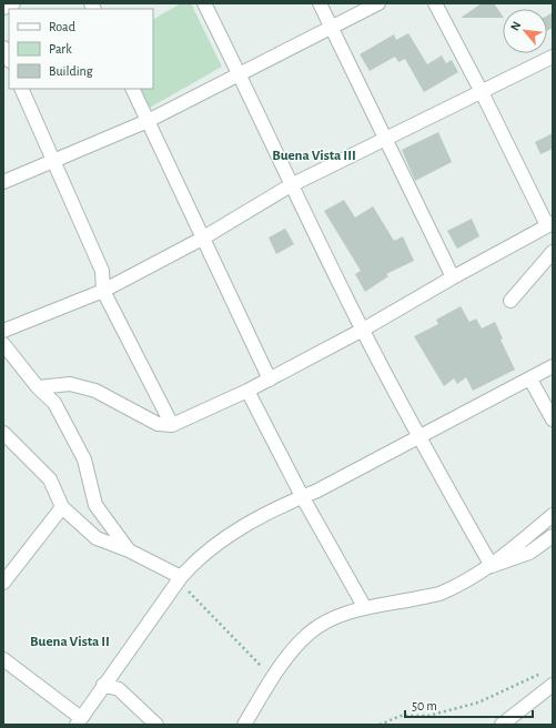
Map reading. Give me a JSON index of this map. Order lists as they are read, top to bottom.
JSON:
{
  "districts": ["Buena Vista III", "Buena Vista II"],
  "legend": ["Road", "Park", "Building"],
  "scale_bar": "50 m",
  "north": "top left"
}
